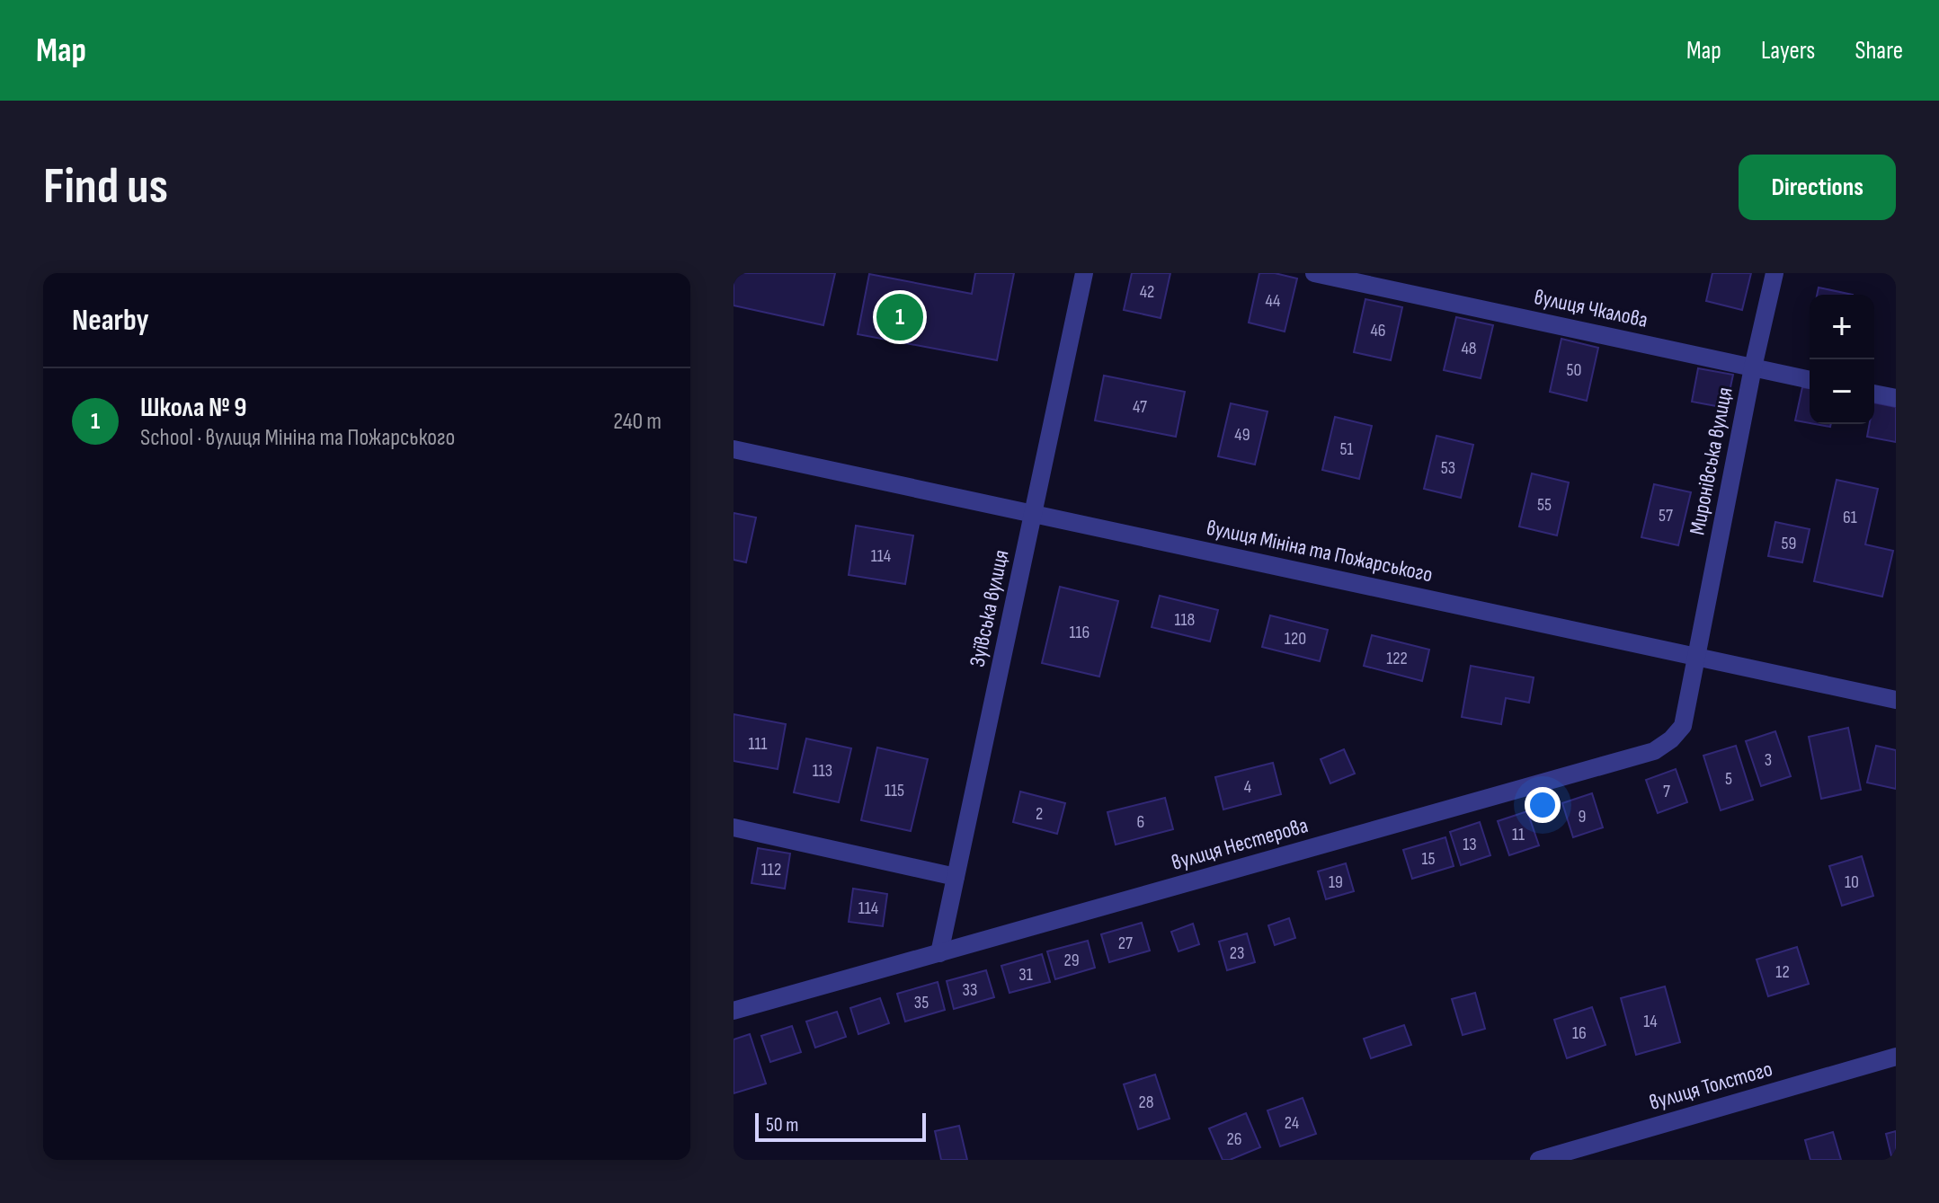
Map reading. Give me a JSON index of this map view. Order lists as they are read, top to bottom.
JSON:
{
  "streets": {
    "street": [
      "вулиця Чкалова",
      "Миронівська вулиця",
      "вулиця Мініна та Пожарського",
      "Зуївська вулиця",
      "вулиця Нестерова",
      "вулиця Толстого"
    ]
  },
  "crossings": [
    ["вулиця Чкалова", "Миронівська вулиця"],
    ["Миронівська вулиця", "вулиця Мініна та Пожарського"],
    ["Миронівська вулиця", "вулиця Нестерова"],
    ["вулиця Мініна та Пожарського", "Зуївська вулиця"],
    ["вулиця Мініна та Пожарського", "вулиця Нестерова"],
    ["Зуївська вулиця", "вулиця Нестерова"]
  ],
  "house_numbers": [
    "42",
    "44",
    "46",
    "48",
    "50",
    "47",
    "49",
    "51",
    "53",
    "55",
    "57",
    "61",
    "59",
    "114",
    "118",
    "116",
    "120",
    "122",
    "111",
    "3",
    "113",
    "5",
    "4",
    "115",
    "7",
    "2",
    "9",
    "6",
    "11",
    "13",
    "15",
    "112",
    "19",
    "10",
    "114",
    "27",
    "23",
    "29",
    "12",
    "31",
    "33",
    "35",
    "14",
    "16",
    "28",
    "24",
    "26"
  ],
  "scale_bar": "50 m",
  "page": {
    "header": "Map",
    "nav": ["Map", "Layers", "Share"],
    "buttons": "Directions",
    "title": "Find us",
    "heading": "Nearby",
    "pins": "1",
    "map_buttons": ["+", "−"],
    "list": [
      {
        "mark": "1",
        "name": "Школа № 9",
        "note": "School · вулиця Мініна та Пожарського",
        "value": "240 m"
      }
    ],
    "scale": "50 m"
  }
}
